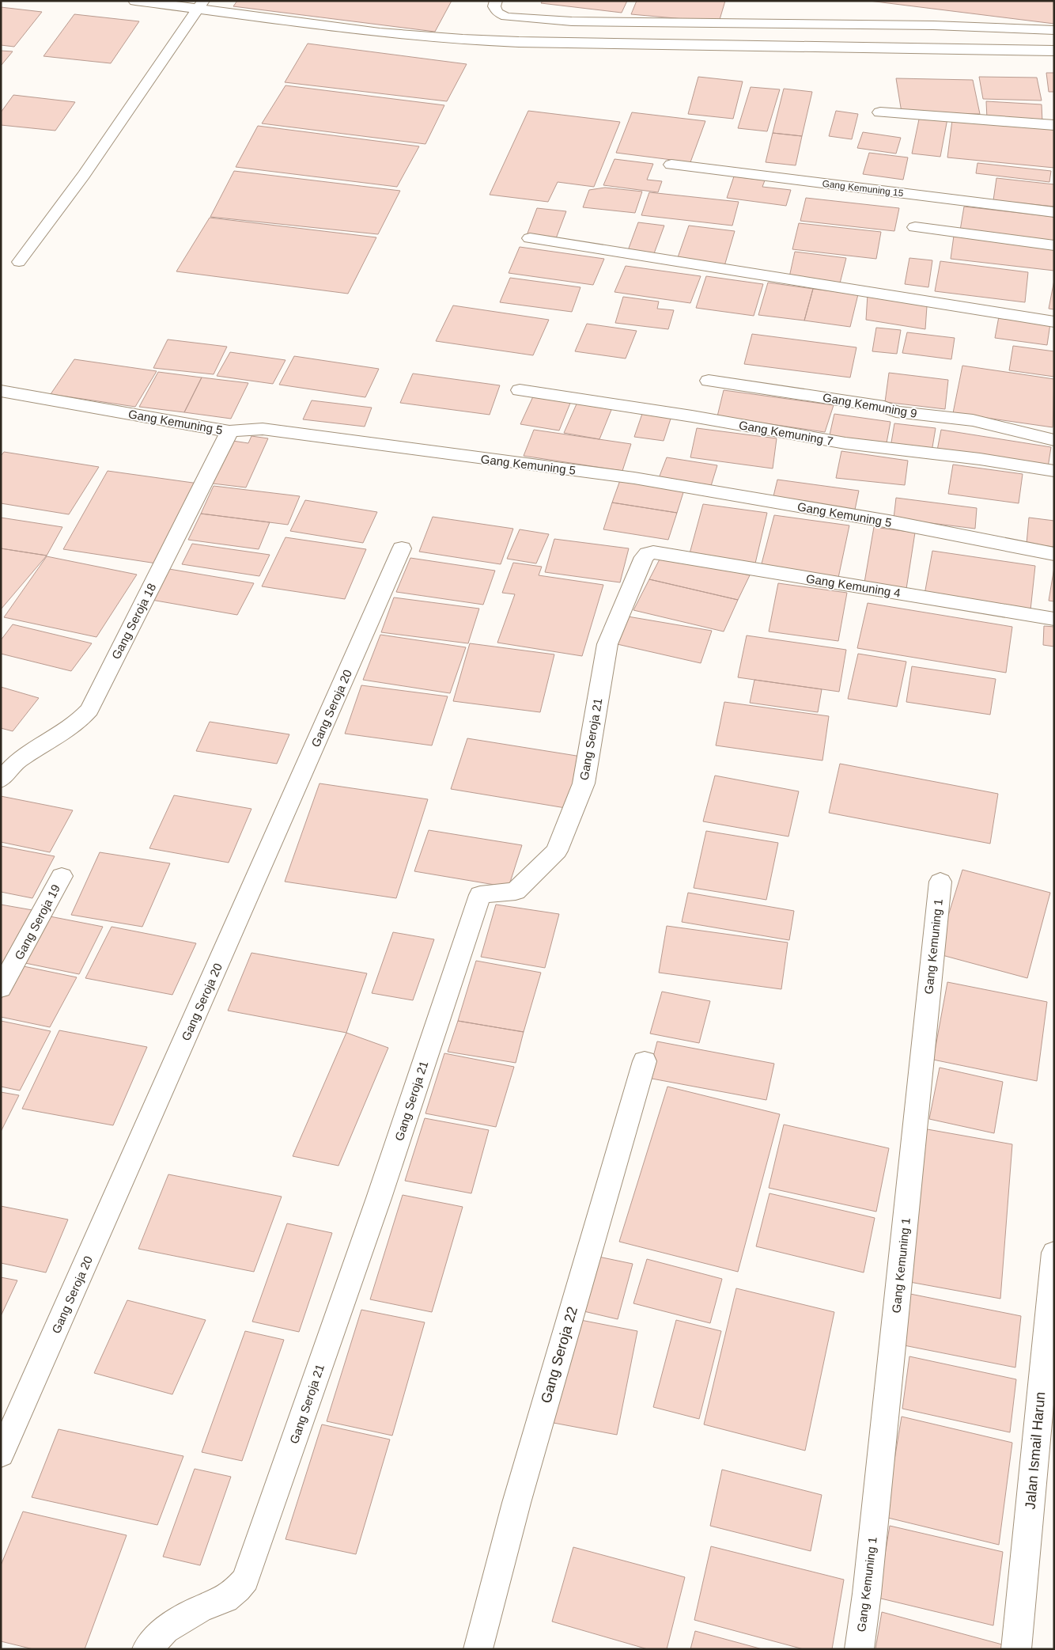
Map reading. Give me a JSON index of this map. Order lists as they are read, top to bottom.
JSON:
{
  "streets": {
    "street": [
      "Gang Kemuning 15",
      "Gang Kemuning 9",
      "Gang Kemuning 5",
      "Gang Kemuning 7",
      "Gang Kemuning 4",
      "Gang Seroja 18",
      "Gang Seroja 20",
      "Gang Seroja 21",
      "Gang Seroja 19",
      "Gang Kemuning 1",
      "Gang Seroja 22",
      "Jalan Ismail Harun"
    ]
  },
  "crossings": [
    ["Gang Kemuning 5", "Gang Seroja 18"],
    ["Gang Kemuning 4", "Gang Seroja 21"]
  ]
}
